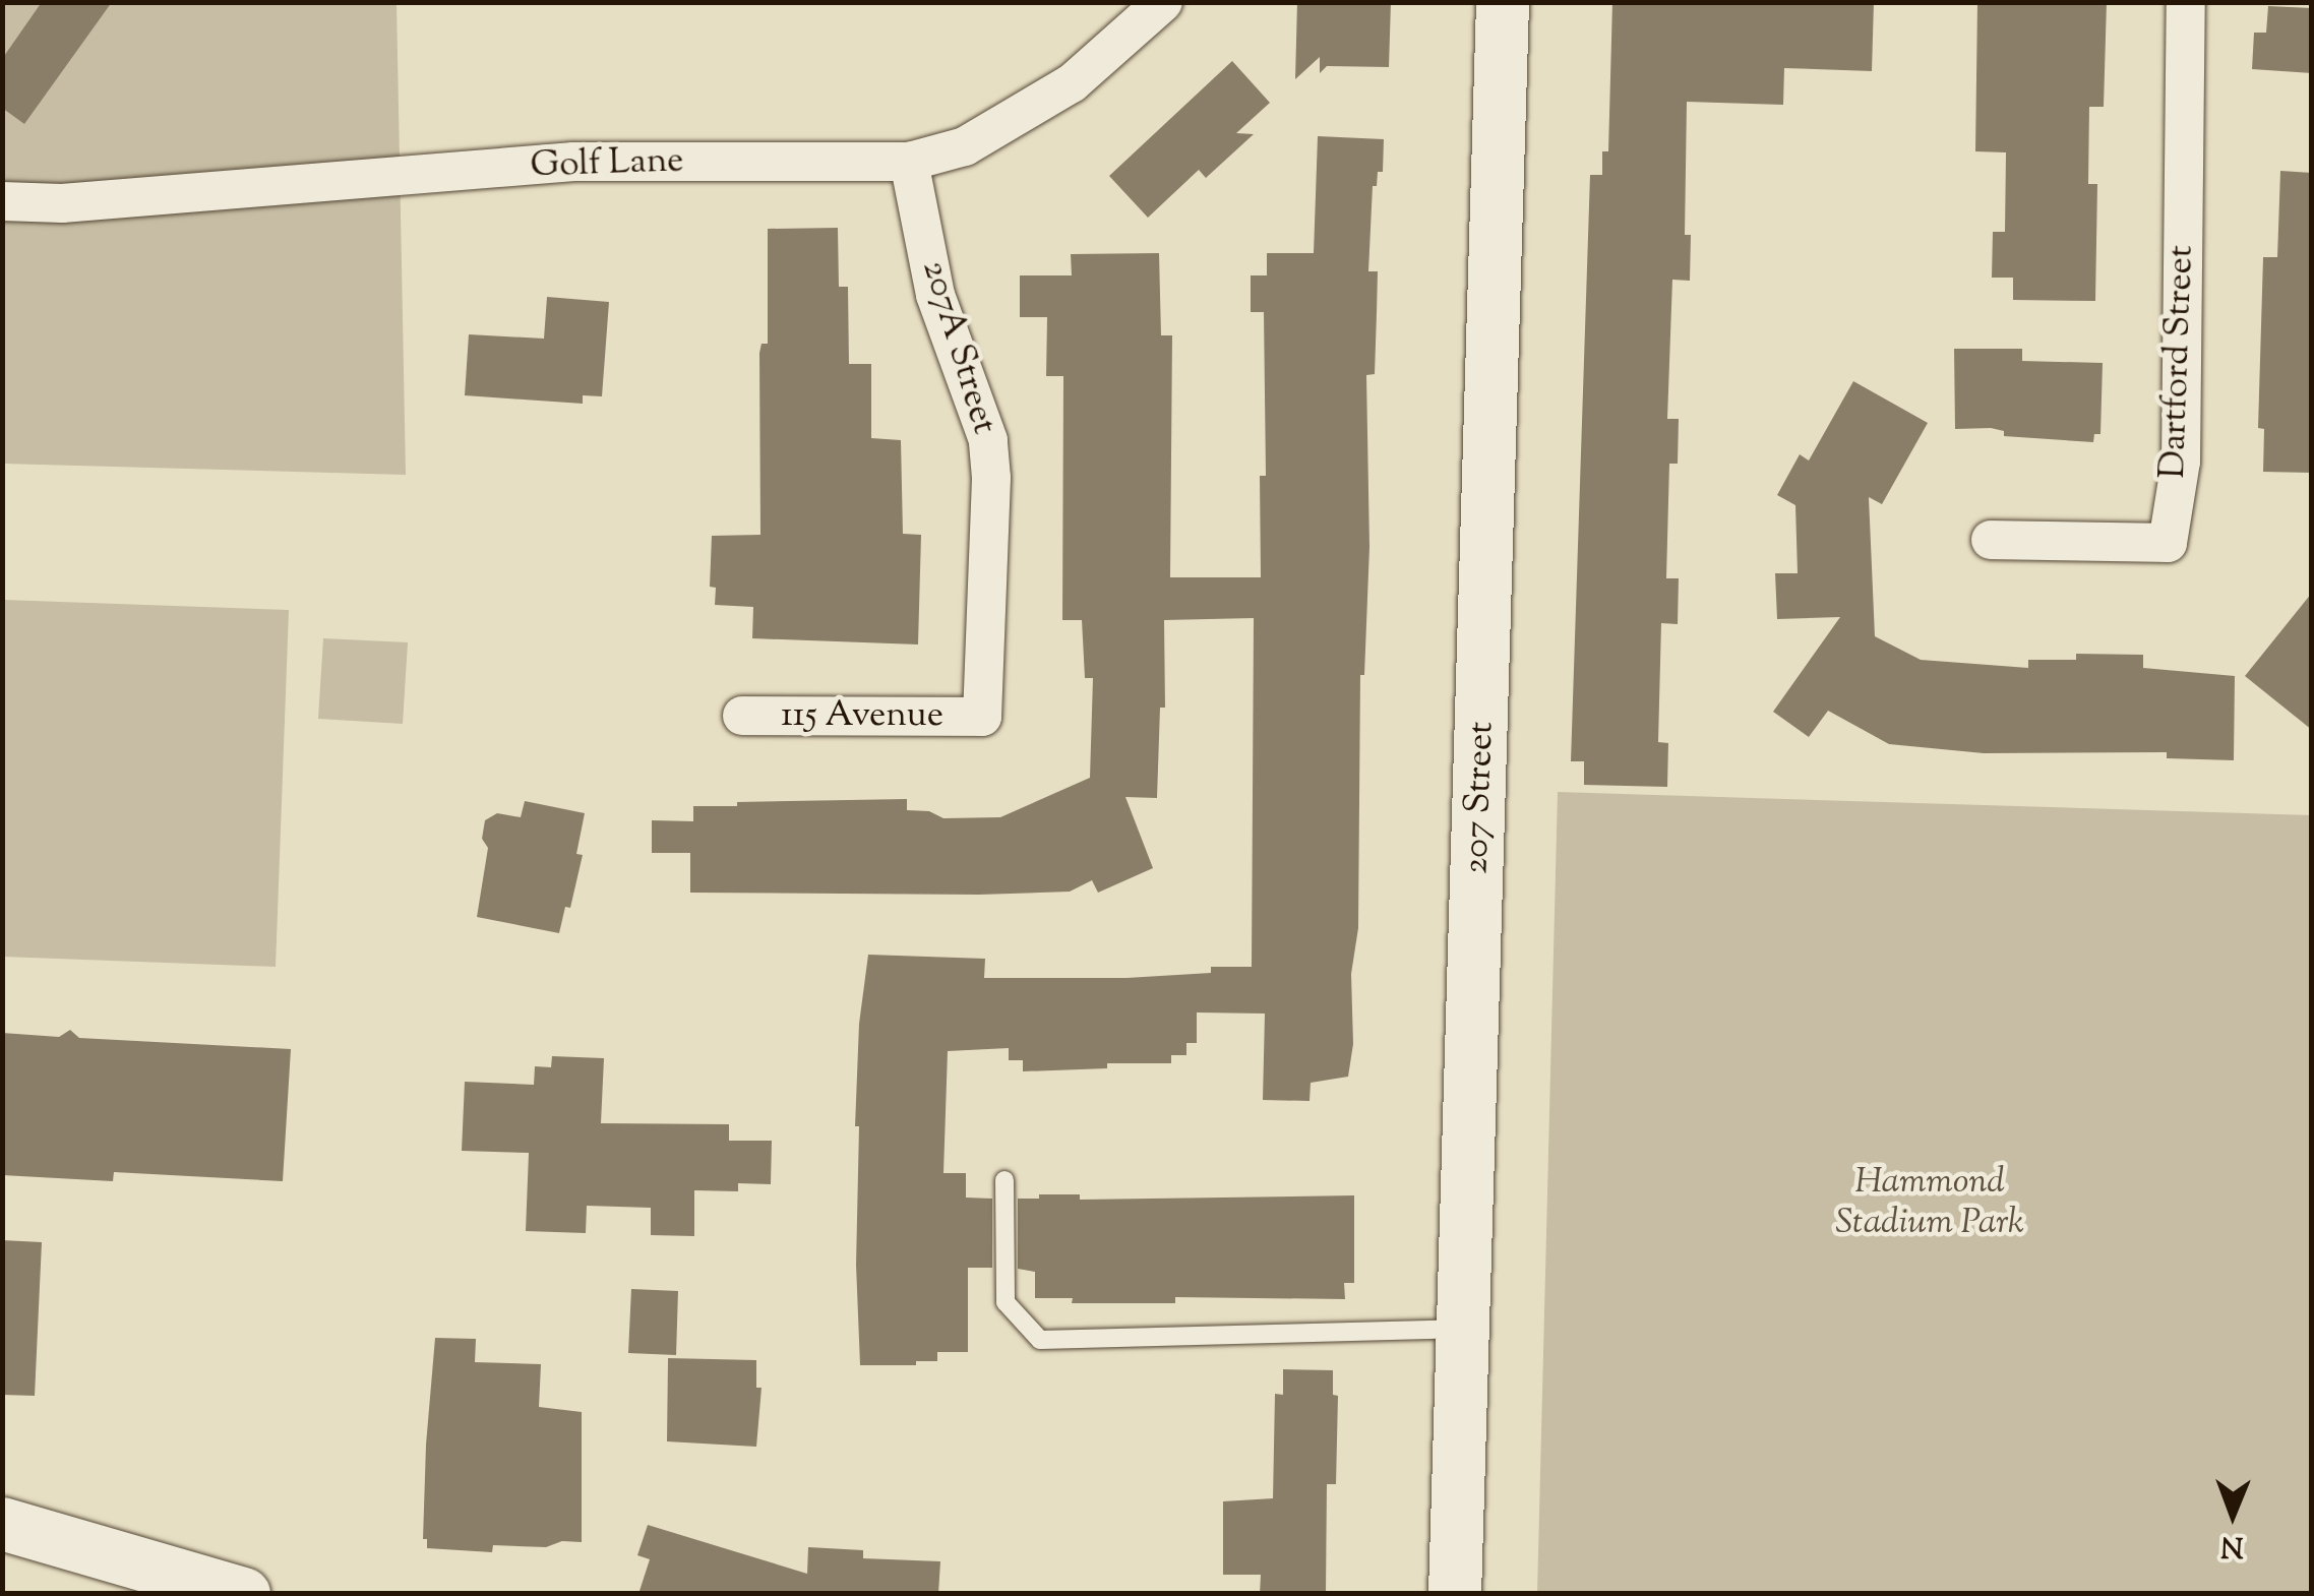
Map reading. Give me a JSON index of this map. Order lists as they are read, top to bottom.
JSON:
{
  "streets": {
    "street": [
      "Golf Lane",
      "207A Street",
      "Dartford Street",
      "115 Avenue",
      "207 Street"
    ]
  },
  "crossings": [
    ["Golf Lane", "207A Street"],
    ["207A Street", "115 Avenue"]
  ],
  "parks": ["Hammond Stadium Park"],
  "north": "bottom"
}
